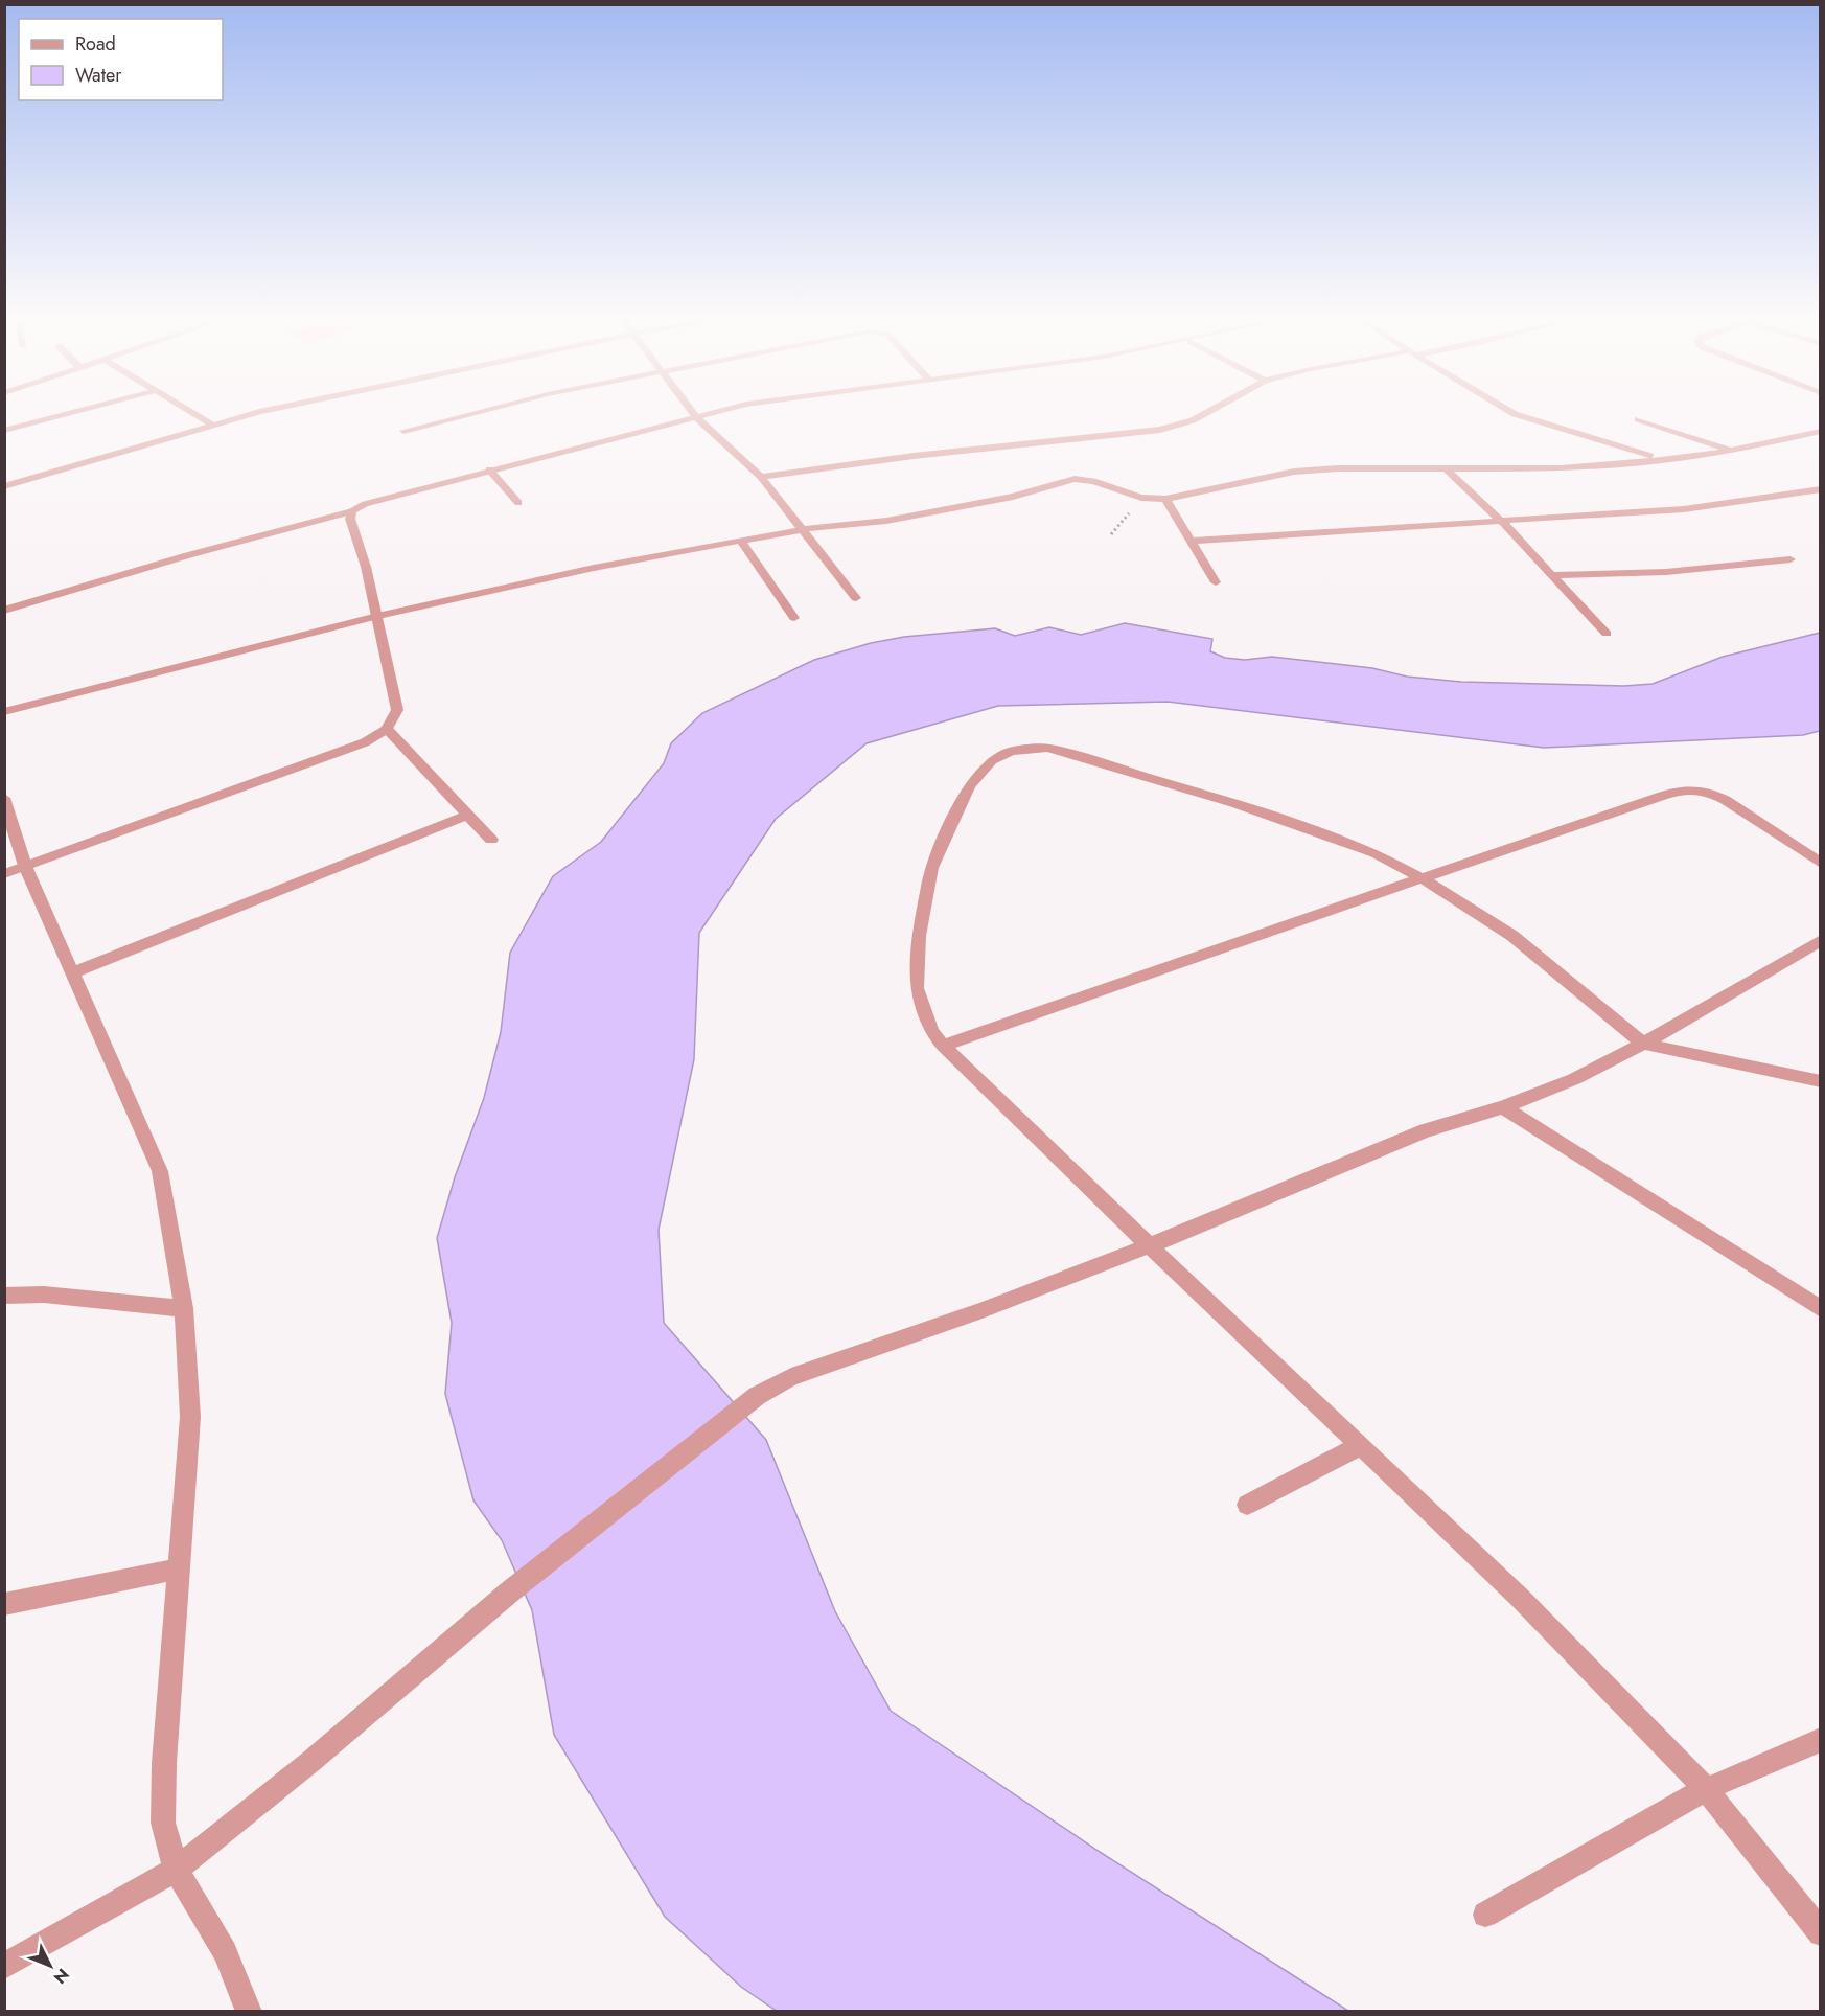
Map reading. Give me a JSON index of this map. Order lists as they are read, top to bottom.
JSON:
{
  "legend": ["Road", "Water"],
  "north": "bottom right"
}
